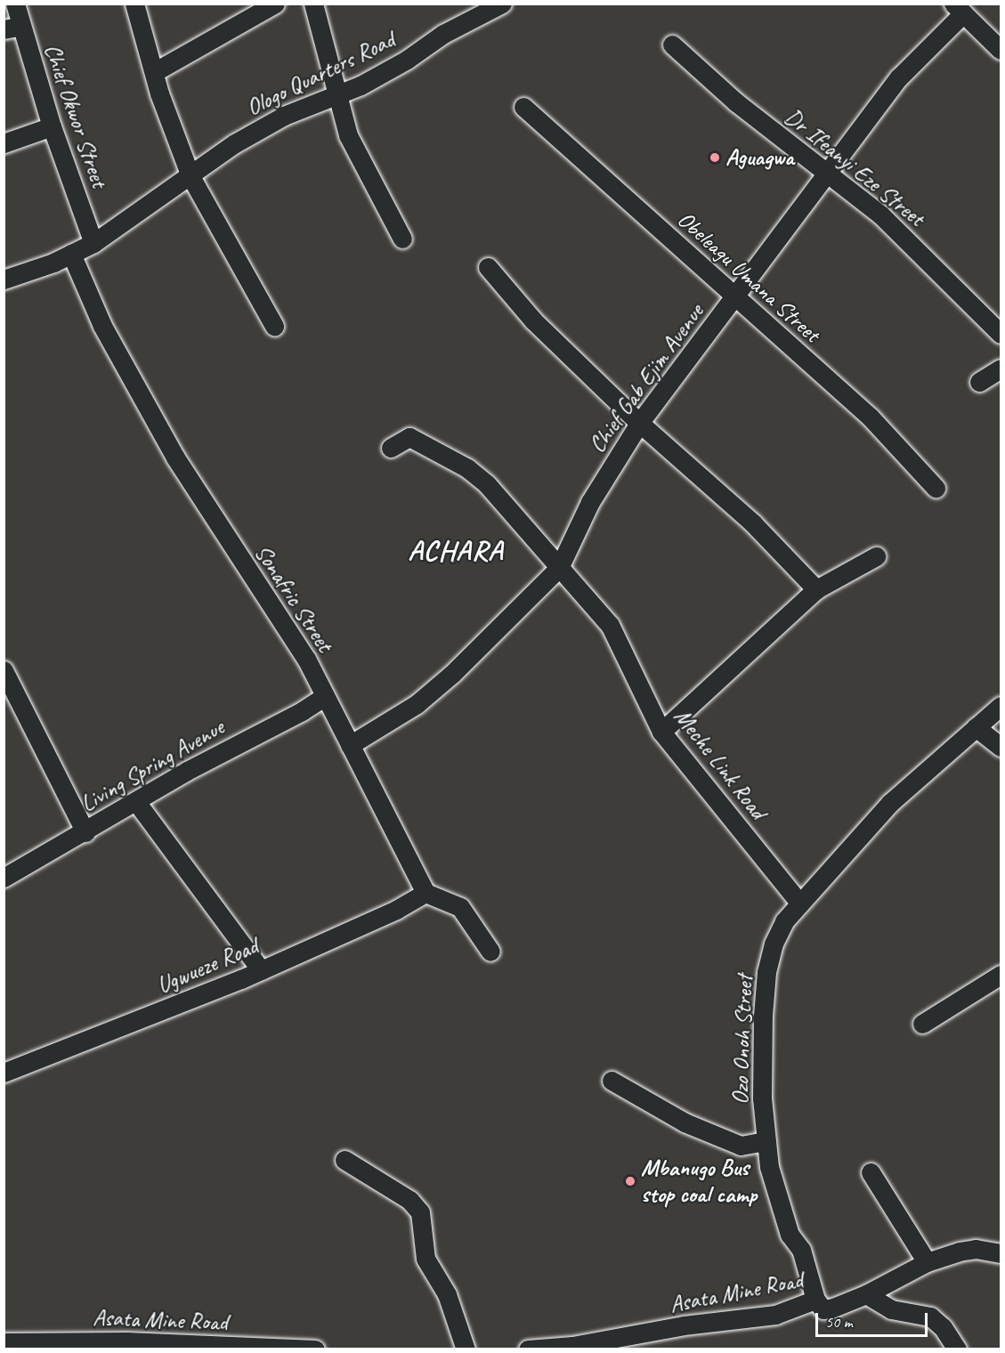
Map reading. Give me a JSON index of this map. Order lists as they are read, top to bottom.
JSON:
{
  "streets": {
    "street": [
      "Ologo Quarters Road",
      "Chief Okwor Street",
      "Dr Ifeanyi Eze Street",
      "Obeleagu Umana Street",
      "Chief Gab Ejim Avenue",
      "Sonafric Street",
      "Meche Link Road",
      "Living Spring Avenue",
      "Ugwueze Road",
      "Ozo Onoh Street",
      "Asata Mine Road"
    ]
  },
  "crossings": [
    ["Ologo Quarters Road", "Chief Okwor Street"],
    ["Ologo Quarters Road", "Sonafric Street"],
    ["Dr Ifeanyi Eze Street", "Chief Gab Ejim Avenue"],
    ["Obeleagu Umana Street", "Chief Gab Ejim Avenue"],
    ["Chief Gab Ejim Avenue", "Sonafric Street"],
    ["Chief Gab Ejim Avenue", "Meche Link Road"],
    ["Sonafric Street", "Living Spring Avenue"],
    ["Sonafric Street", "Ugwueze Road"],
    ["Meche Link Road", "Ozo Onoh Street"],
    ["Ozo Onoh Street", "Asata Mine Road"]
  ],
  "districts": ["ACHARA"],
  "places": ["Aguagwa", "Mbanugo Bus stop coal camp"],
  "scale_bar": "50 m"
}
